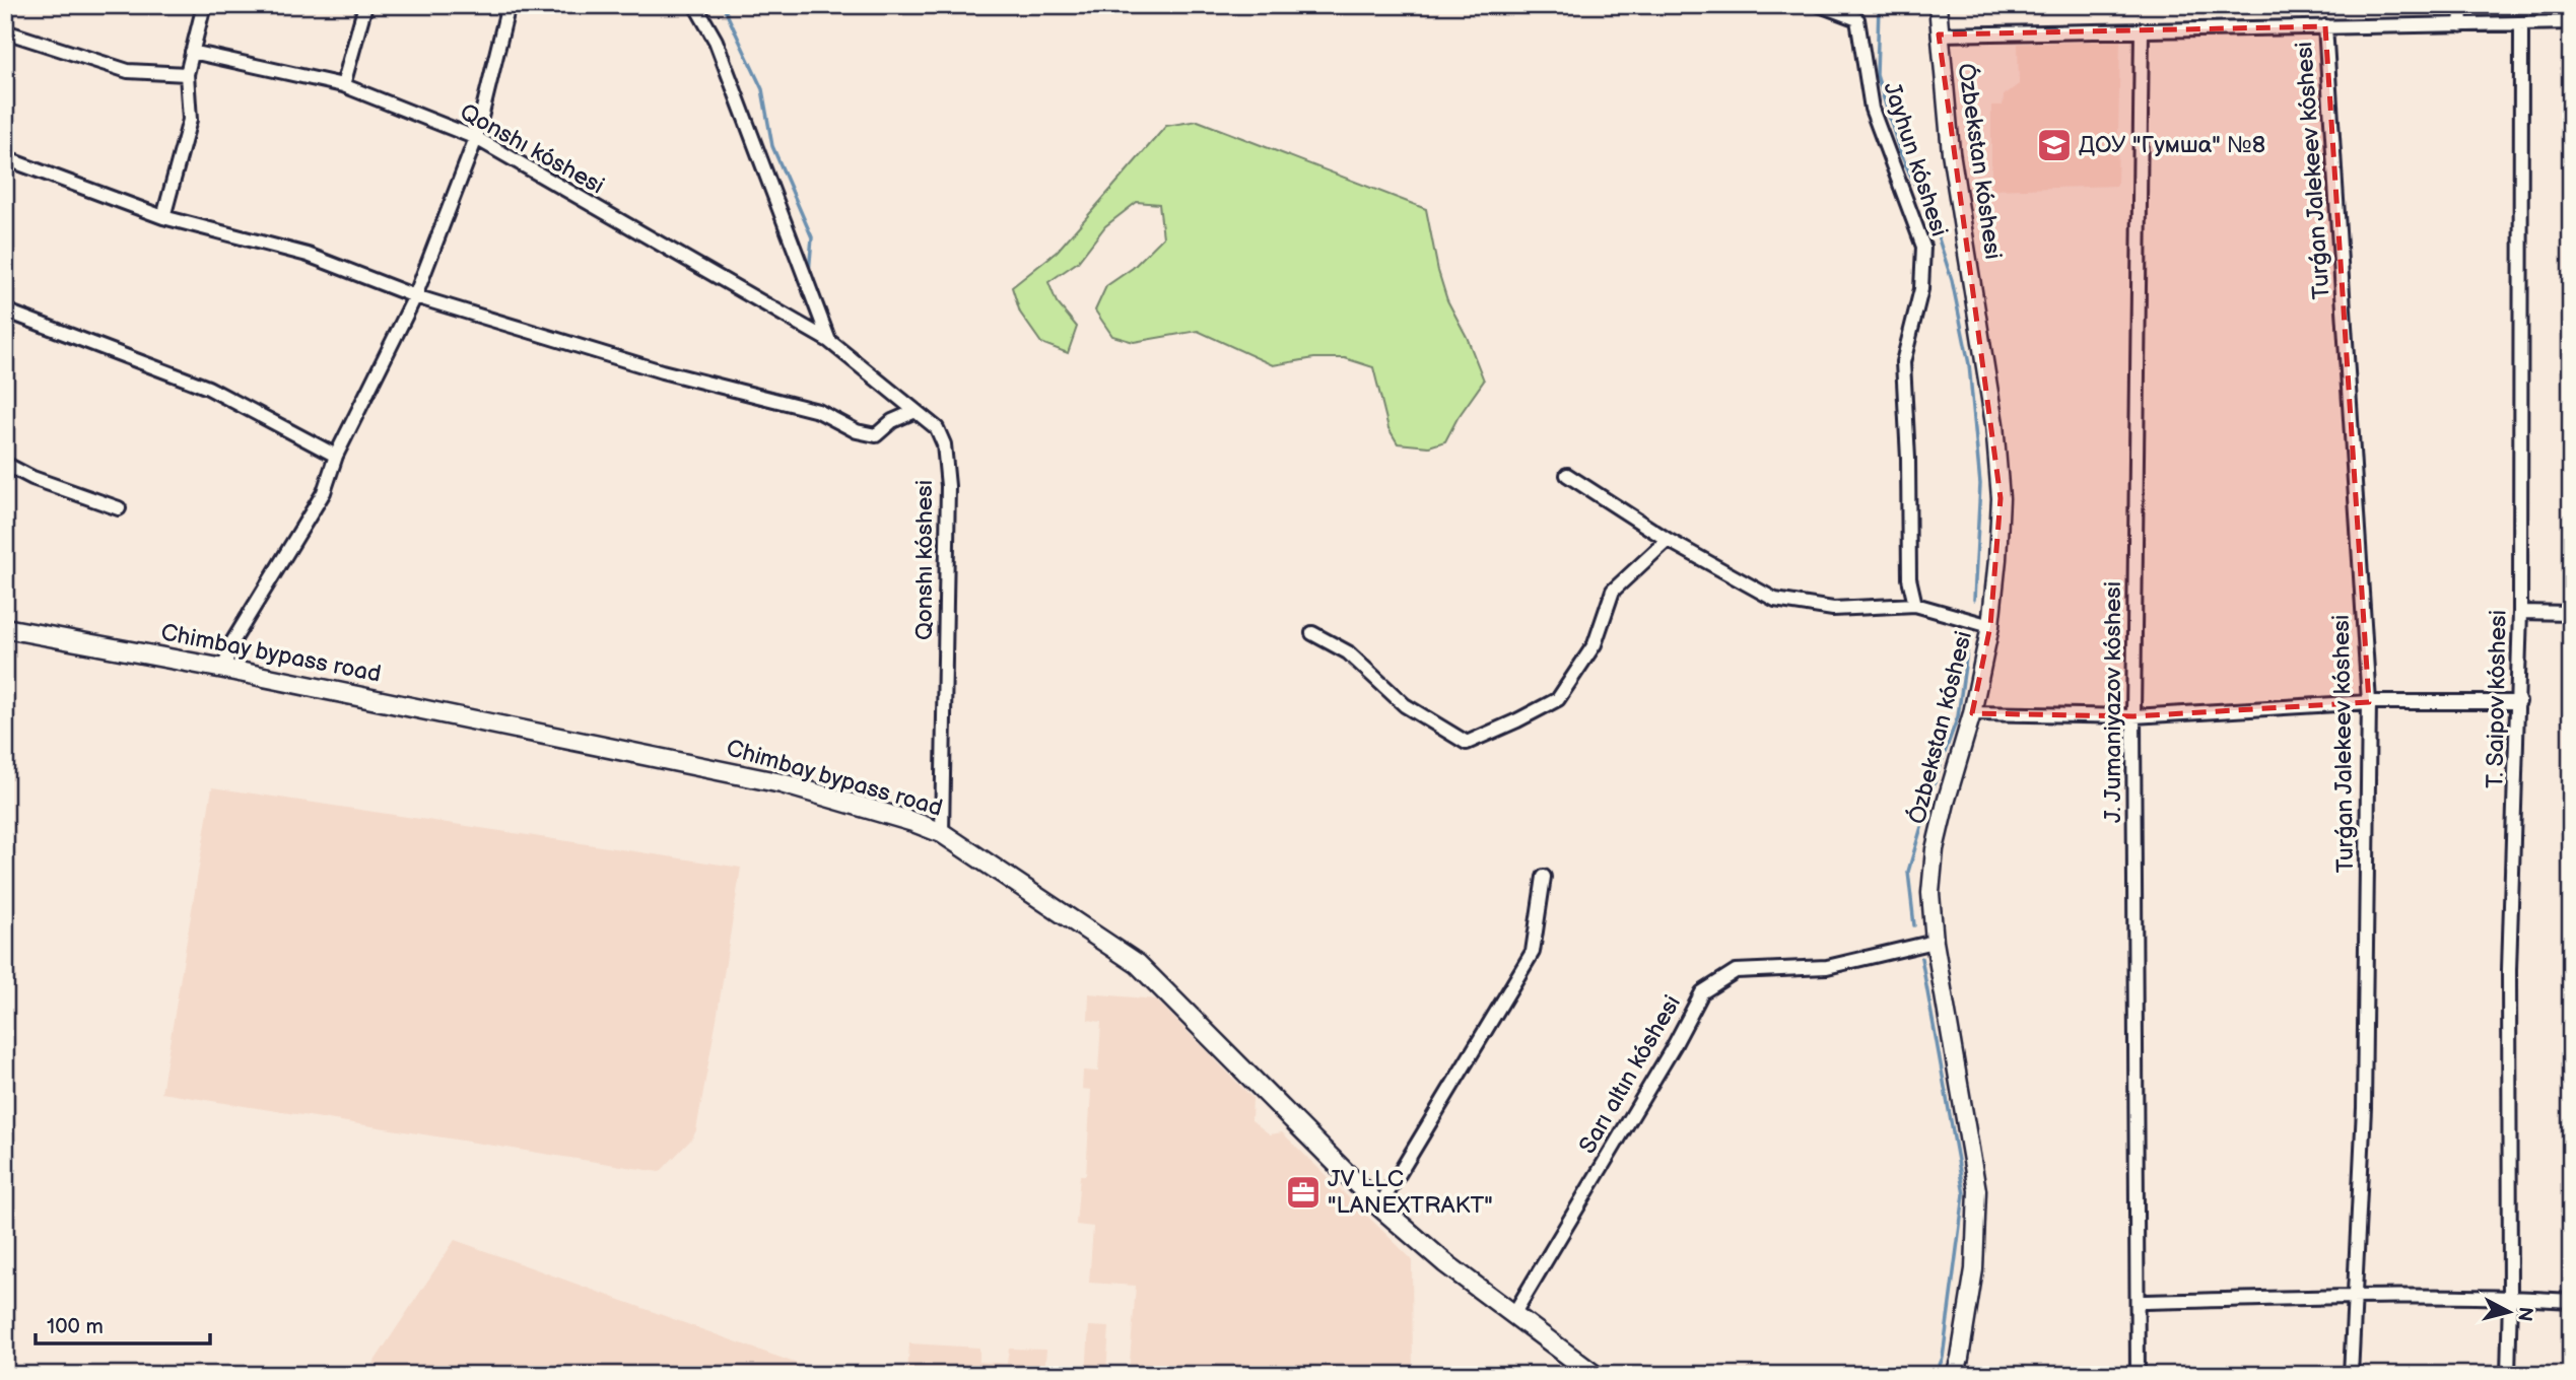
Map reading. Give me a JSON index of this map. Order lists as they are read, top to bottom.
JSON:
{
  "streets": {
    "main road": ["Chimbay bypass road"],
    "street": [
      "Qonshı kóshesi",
      "Jayhun kóshesi",
      "Ózbekstan kóshesi",
      "Turǵan Jalekeev kóshesi",
      "T. Saipov kóshesi",
      "J. Jumaniyazov kóshesi",
      "Sarı altın kóshesi"
    ]
  },
  "crossings": [
    ["Qonshı kóshesi", "Chimbay bypass road"],
    ["Ózbekstan kóshesi", "Sarı altın kóshesi"],
    ["Chimbay bypass road", "Sarı altın kóshesi"]
  ],
  "places": {
    "school or university": ["ДОУ \"Гумша\" №8"],
    "office": ["JV LLC \"LANEXTRAKT\""]
  },
  "scale_bar": "100 m",
  "north": "right"
}
